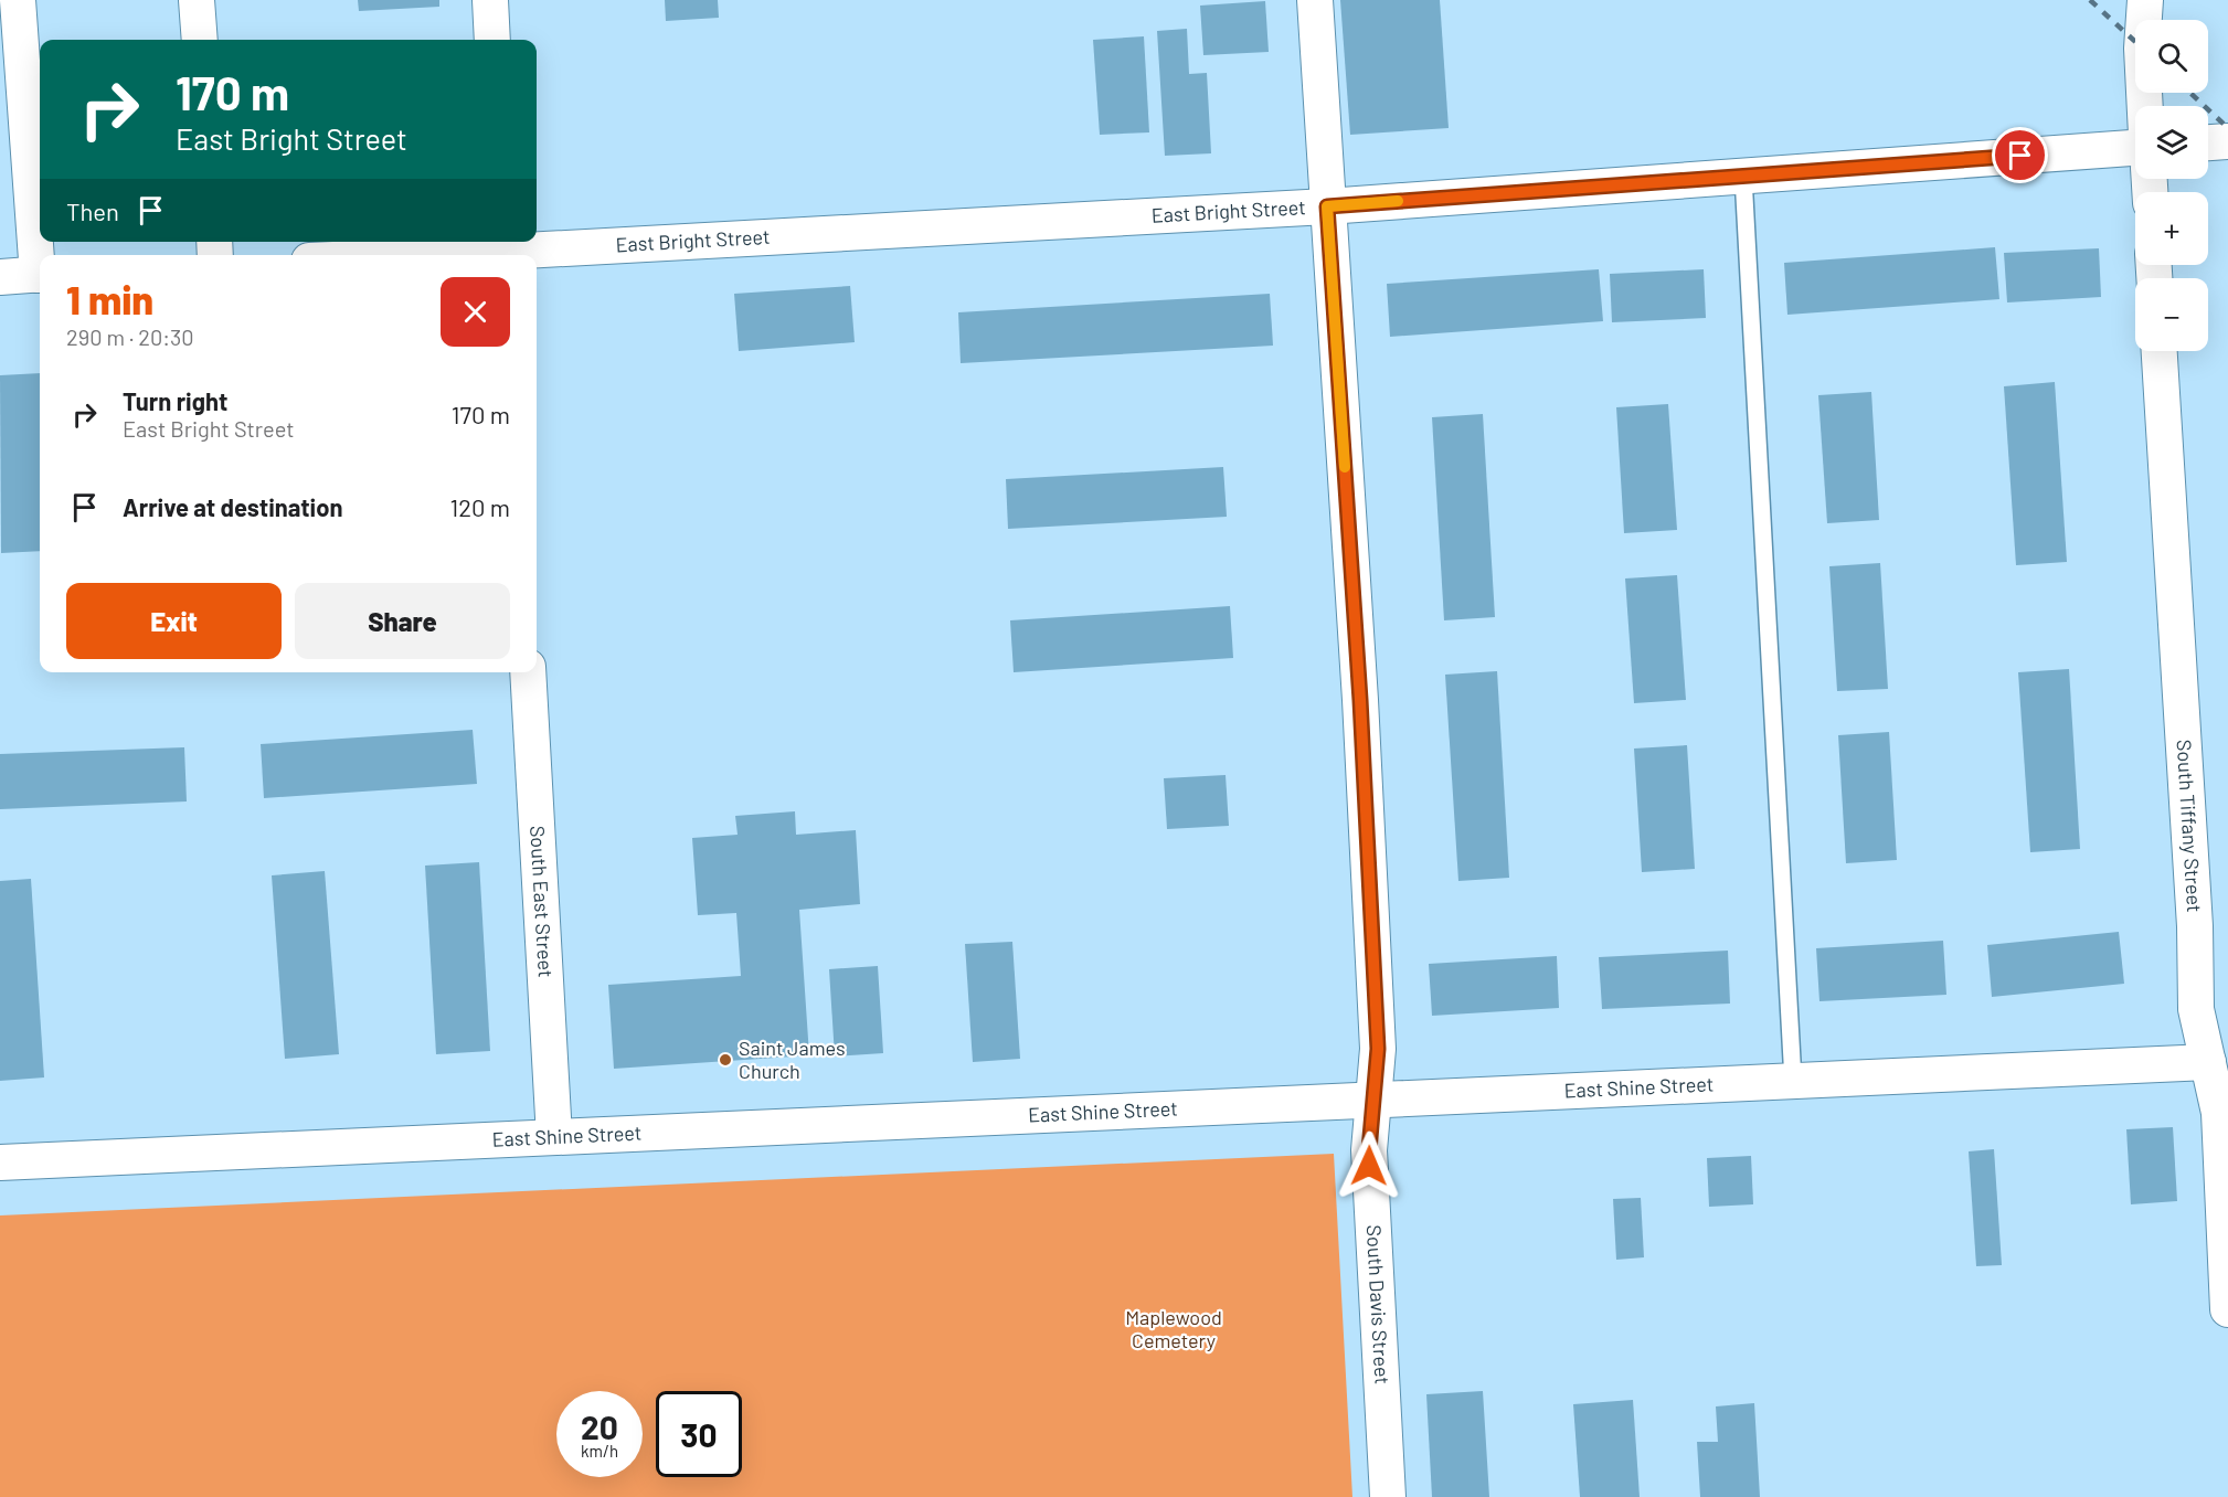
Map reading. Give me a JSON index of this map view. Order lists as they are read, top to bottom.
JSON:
{
  "streets": {
    "street": [
      "East Bright Street",
      "South Tiffany Street",
      "South East Street",
      "East Shine Street",
      "South Davis Street"
    ]
  },
  "crossings": [
    ["East Bright Street", "South Davis Street"],
    ["South Tiffany Street", "East Shine Street"],
    ["South East Street", "East Shine Street"],
    ["East Shine Street", "South Davis Street"]
  ],
  "parks": ["Maplewood Cemetery"],
  "places": ["Saint James Church"],
  "page": {
    "map_buttons": ["+", "−"],
    "turn": ["170 m", "East Bright Street"],
    "then": "Then",
    "heading": ["1 min", "290 m · 20:30"],
    "list": [
      {
        "name": "Turn right",
        "note": "East Bright Street",
        "value": "170 m"
      },
      {
        "name": "Arrive at destination",
        "value": "120 m"
      }
    ],
    "buttons": ["Exit", "Share"],
    "speed": "20 km/h",
    "limit": "30"
  }
}
